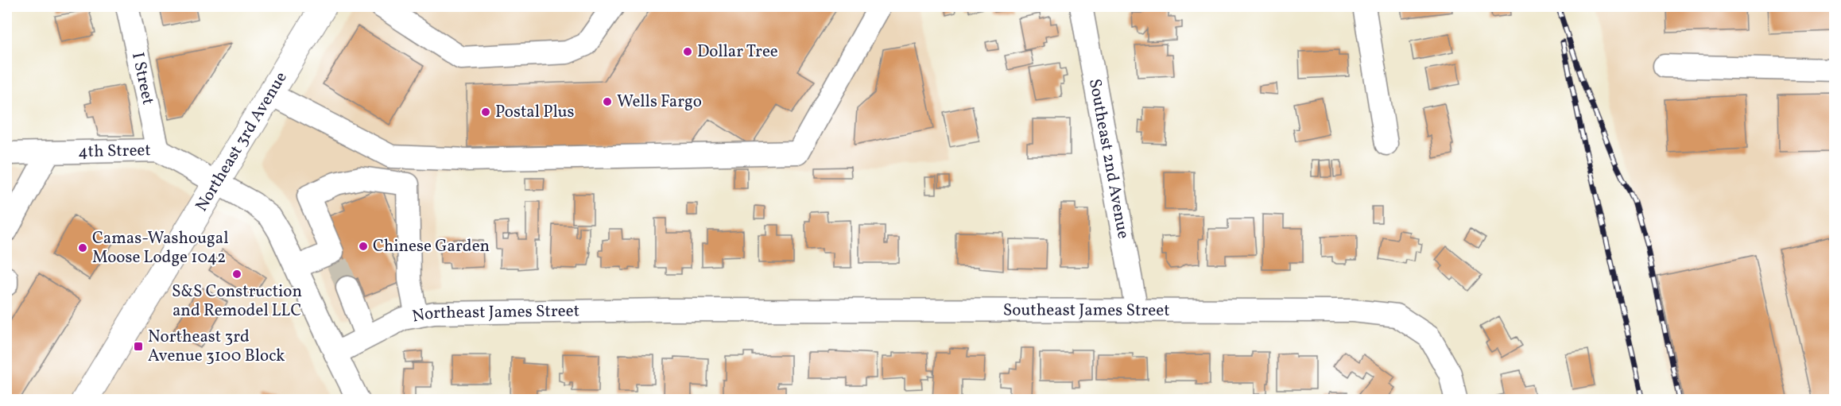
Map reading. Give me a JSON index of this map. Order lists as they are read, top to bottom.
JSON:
{
  "streets": {
    "main road": ["Northeast 3rd Avenue"],
    "street": [
      "I Street",
      "4th Street",
      "Southeast 2nd Avenue",
      "Southeast James Street",
      "Northeast James Street"
    ]
  },
  "crossings": [
    ["I Street", "4th Street"],
    ["Northeast 3rd Avenue", "4th Street"],
    ["4th Street", "Northeast James Street"],
    ["Southeast 2nd Avenue", "Southeast James Street"],
    ["Southeast James Street", "Northeast James Street"]
  ],
  "places": {
    "other": [
      "Dollar Tree",
      "Wells Fargo",
      "Postal Plus",
      "Chinese Garden",
      "Camas-Washougal Moose Lodge 1042",
      "S&S Construction and Remodel LLC"
    ],
    "transit": ["Northeast 3rd Avenue 3100 Block"]
  }
}
